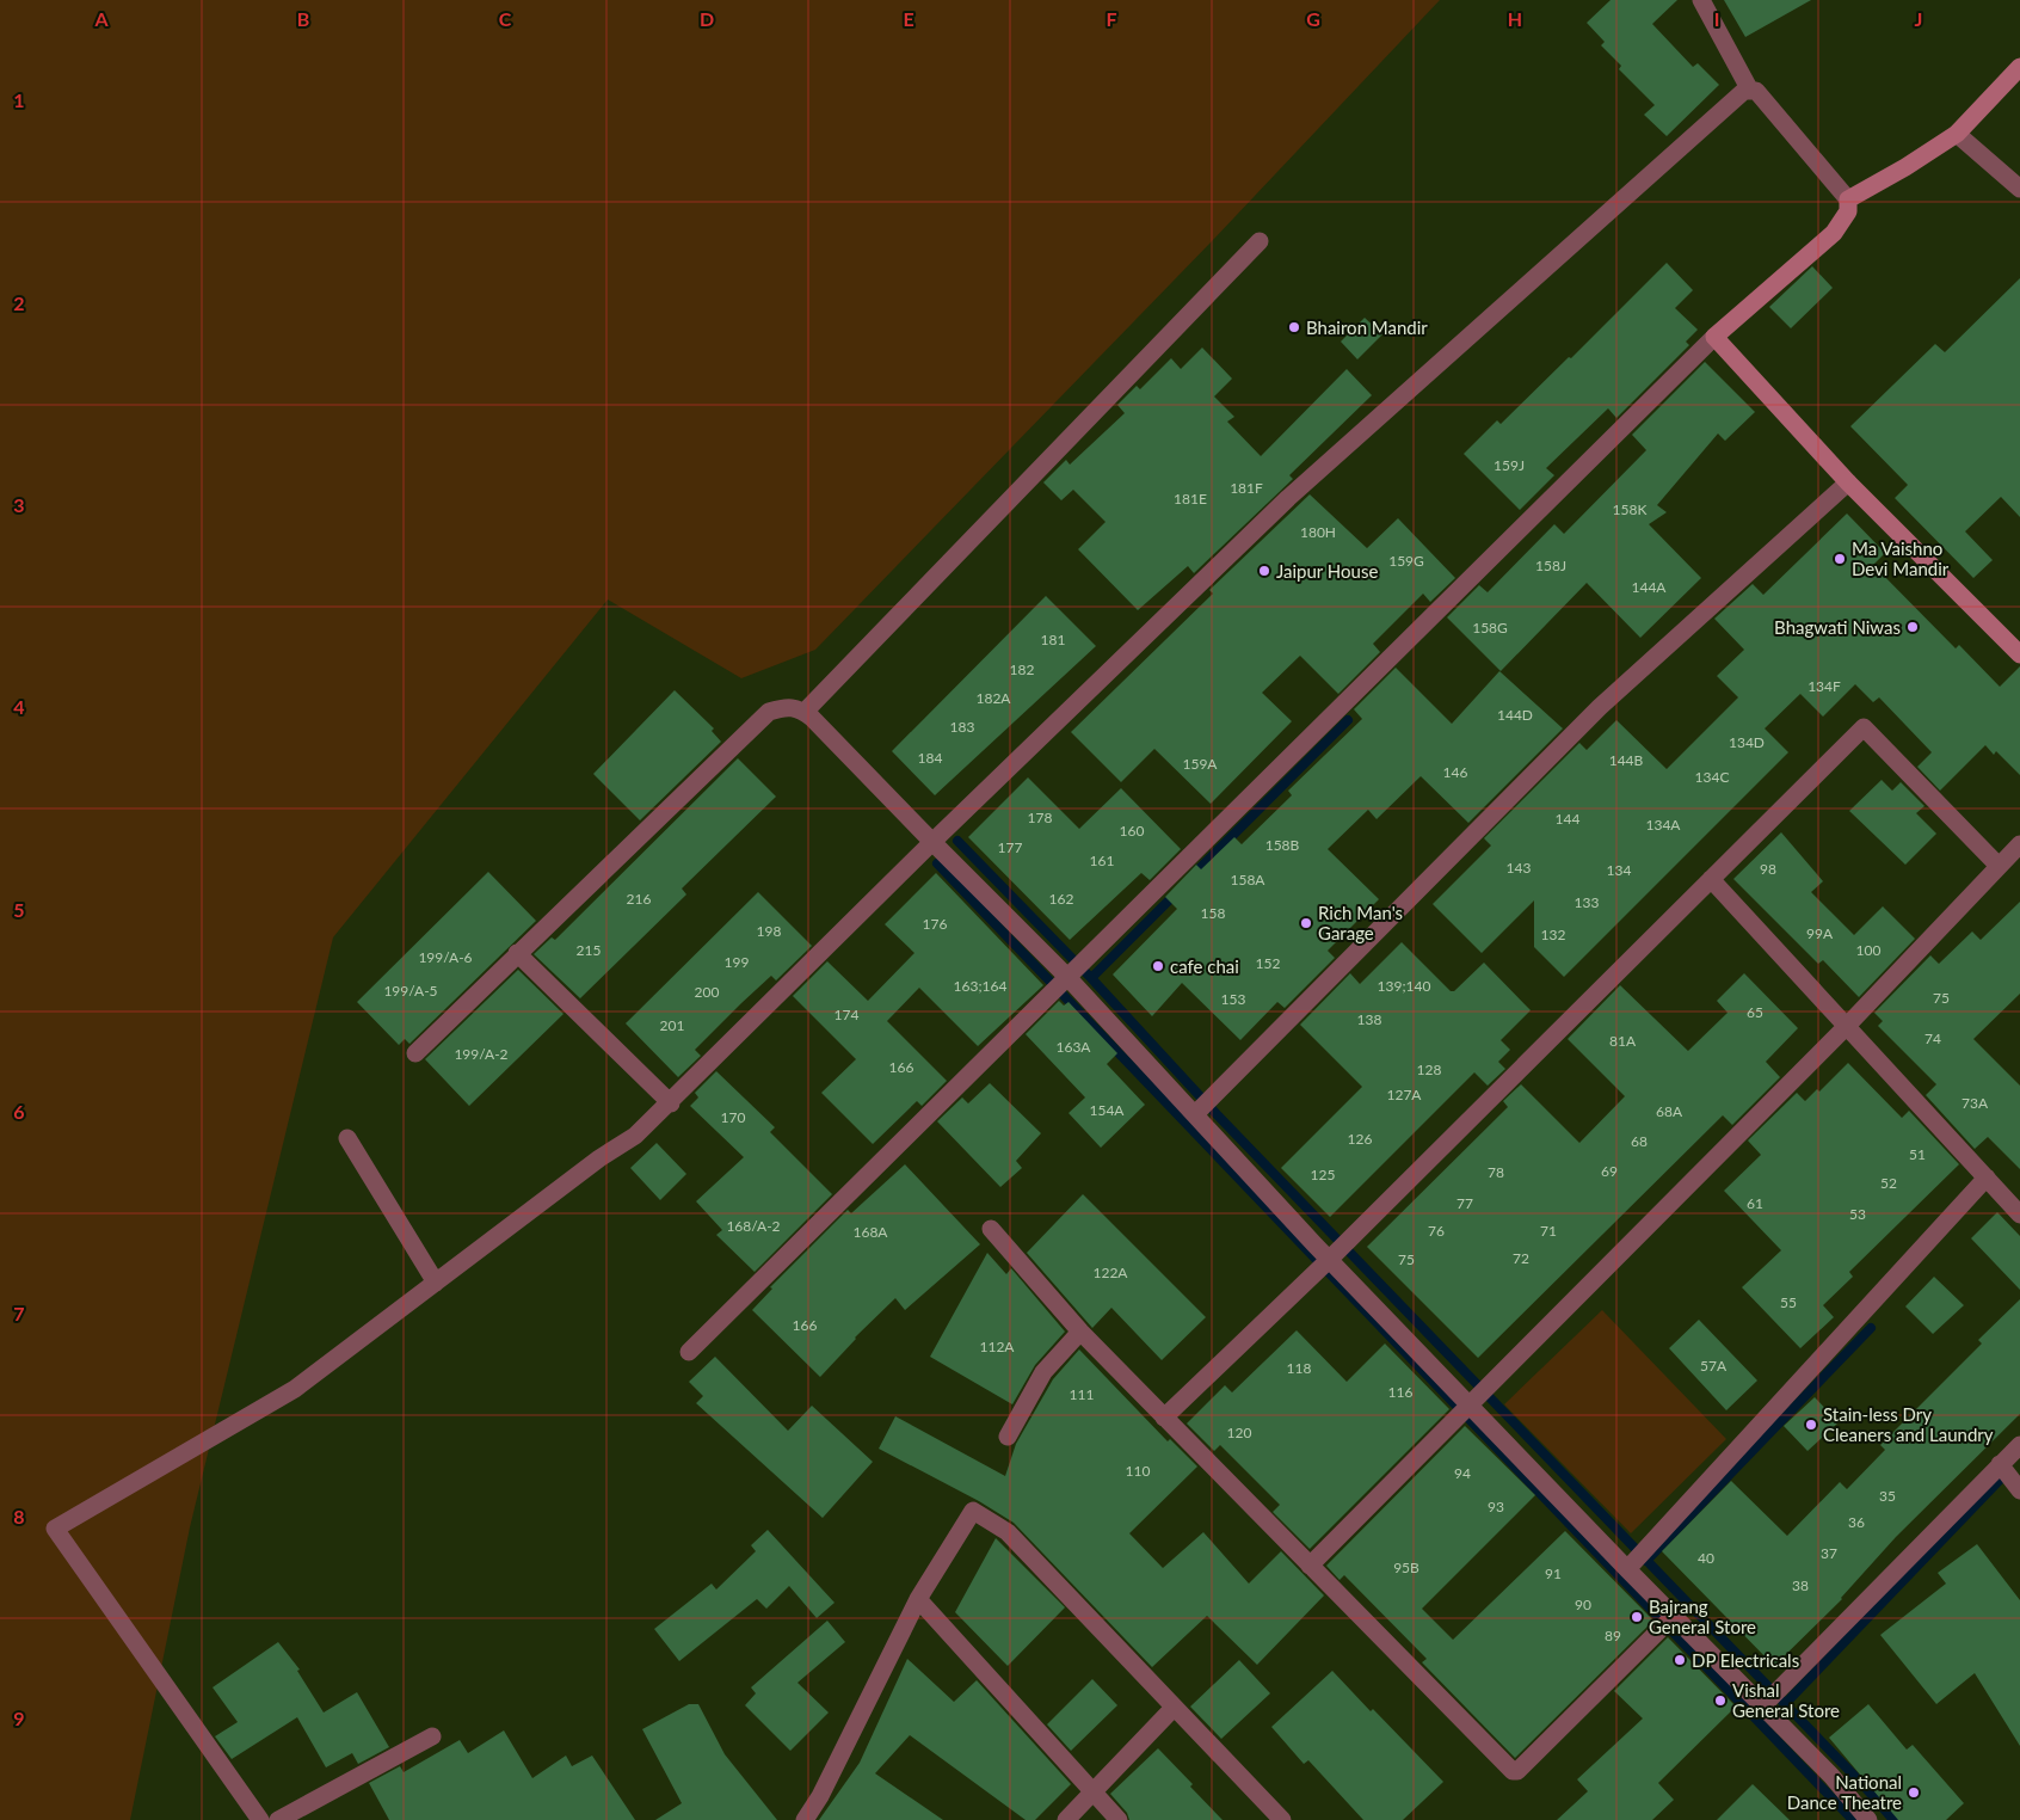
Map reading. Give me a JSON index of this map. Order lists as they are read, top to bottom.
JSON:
{
  "places": [
    "Bhairon Mandir",
    "Ma Vaishno Devi Mandir",
    "Jaipur House",
    "Bhagwati Niwas",
    "Rich Man's Garage",
    "cafe chai",
    "Stain-less Dry Cleaners and Laundry",
    "Bajrang General Store",
    "DP Electricals",
    "Vishal General Store",
    "National Dance Theatre"
  ],
  "house_numbers": [
    "159J",
    "181F",
    "181E",
    "158K",
    "180H",
    "159G",
    "158J",
    "144A",
    "158G",
    "181",
    "182",
    "134F",
    "182A",
    "144D",
    "183",
    "134D",
    "184",
    "144B",
    "159A",
    "146",
    "134C",
    "178",
    "144",
    "134A",
    "160",
    "158B",
    "177",
    "161",
    "143",
    "98",
    "134",
    "158A",
    "216",
    "162",
    "133",
    "158",
    "176",
    "198",
    "99A",
    "132",
    "215",
    "100",
    "199/A-6",
    "199",
    "152",
    "163;164",
    "139;140",
    "199/A-5",
    "200",
    "75",
    "153",
    "65",
    "174",
    "138",
    "201",
    "74",
    "81A",
    "163A",
    "199/A-2",
    "166",
    "128",
    "127A",
    "73A",
    "154A",
    "68A",
    "170",
    "126",
    "68",
    "51",
    "69",
    "78",
    "125",
    "52",
    "77",
    "61",
    "53",
    "168/A-2",
    "76",
    "71",
    "168A",
    "72",
    "75",
    "122A",
    "55",
    "166",
    "112A",
    "57A",
    "118",
    "116",
    "111",
    "120",
    "110",
    "94",
    "35",
    "93",
    "36",
    "37",
    "40",
    "95B",
    "91",
    "38",
    "90",
    "89"
  ],
  "grid": {
    "columns": [
      "A",
      "B",
      "C",
      "D",
      "E",
      "F",
      "G",
      "H",
      "I",
      "J"
    ],
    "rows": [
      "1",
      "2",
      "3",
      "4",
      "5",
      "6",
      "7",
      "8",
      "9"
    ]
  }
}
